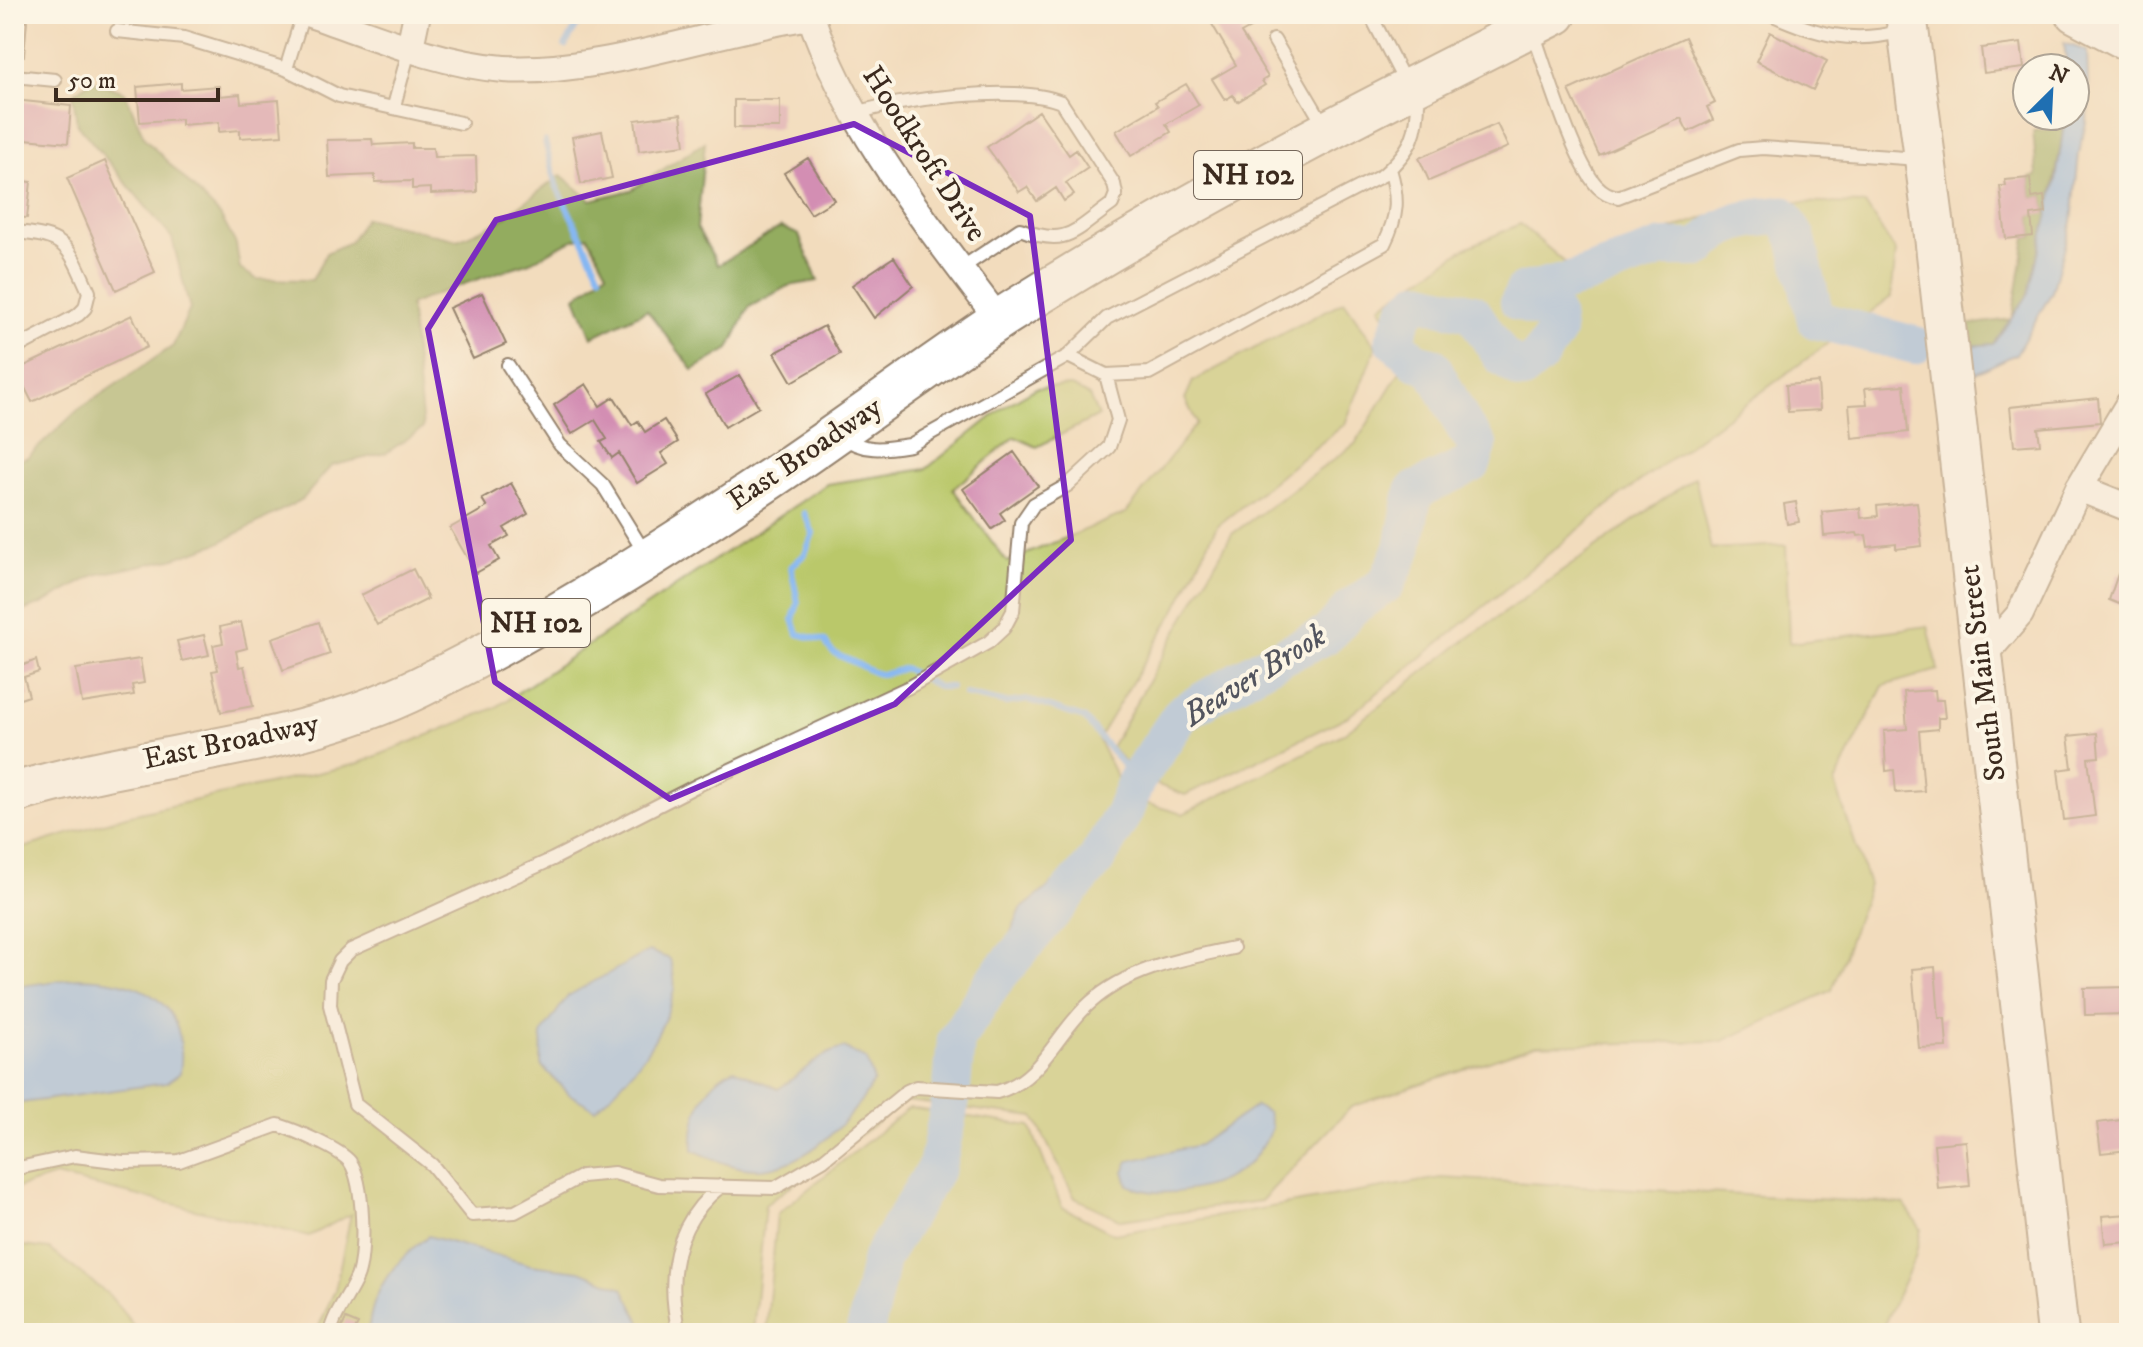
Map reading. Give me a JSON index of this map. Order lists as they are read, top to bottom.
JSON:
{
  "streets": {
    "main road": ["NH 102", "East Broadway", "South Main Street"],
    "street": ["Hoodkroft Drive"]
  },
  "crossings": [
    ["Hoodkroft Drive", "East Broadway"]
  ],
  "water": ["Beaver Brook"],
  "scale_bar": "50 m",
  "north": "top right"
}
